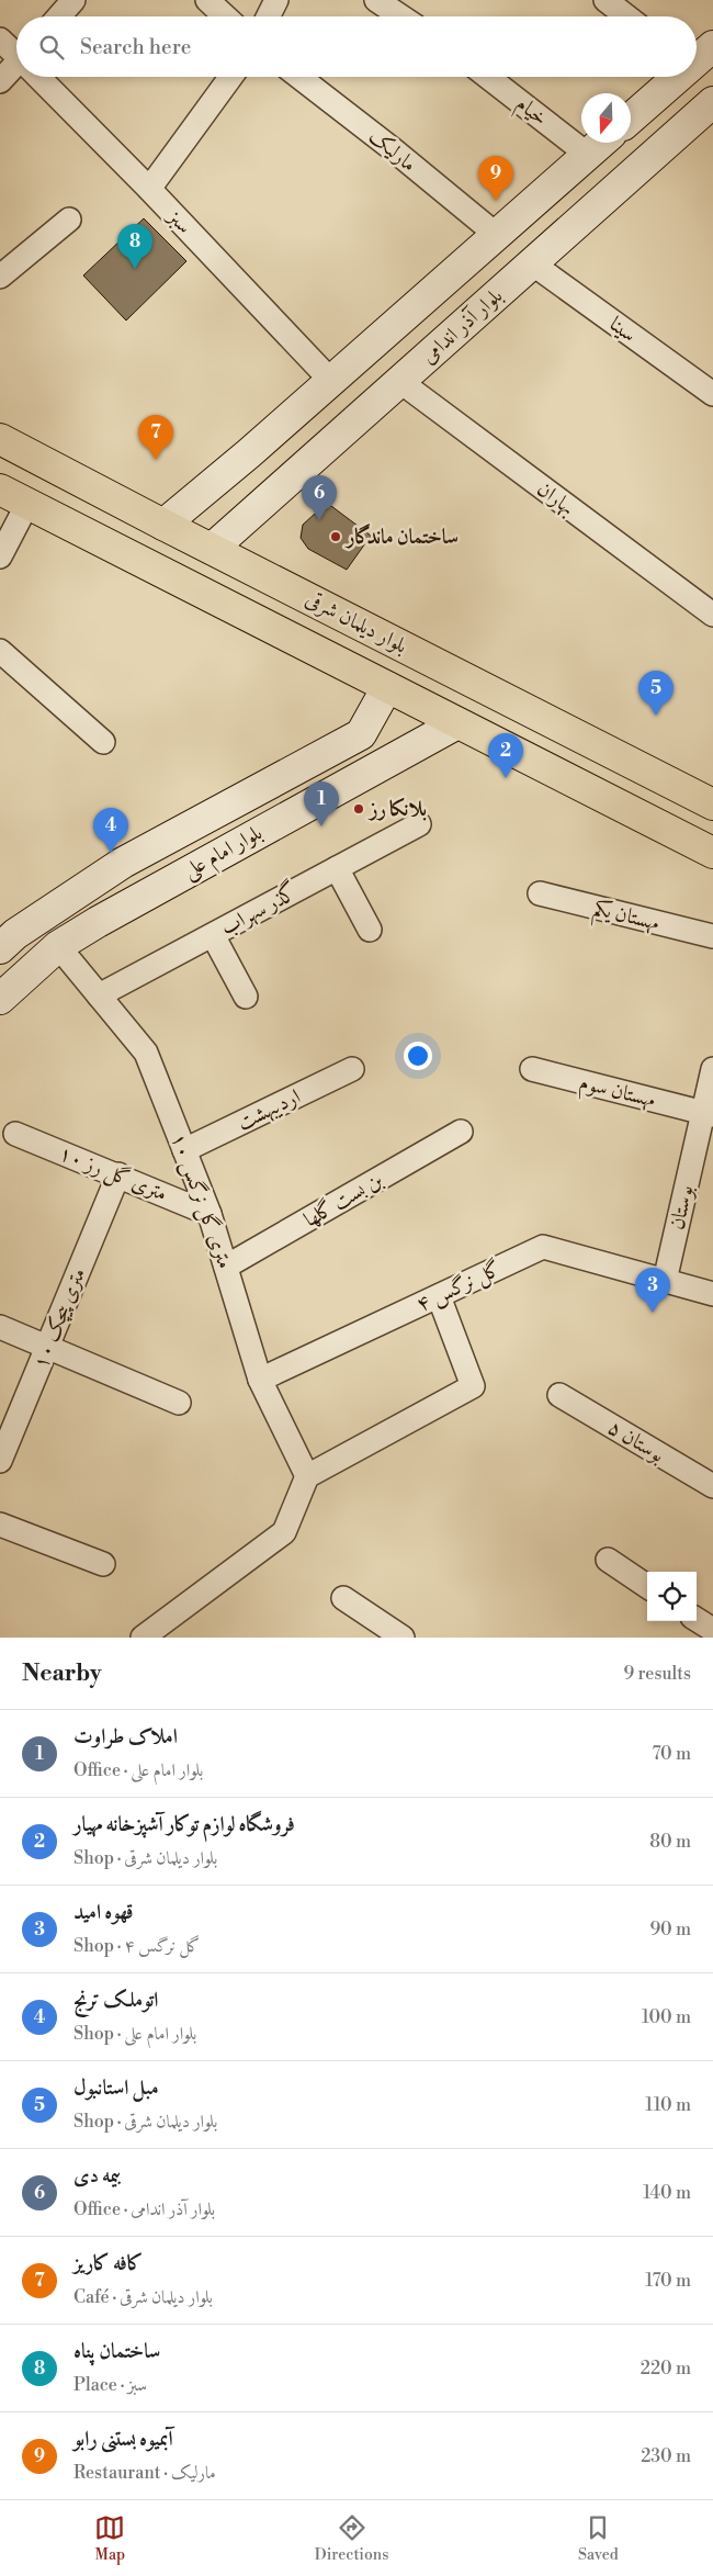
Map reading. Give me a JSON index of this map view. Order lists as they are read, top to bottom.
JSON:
{
  "streets": {
    "main road": ["بلوار آذر اندامی", "بلوار دیلمان شرقی", "بلوار امام علی"],
    "street": [
      "خیام",
      "مارلیک",
      "سبز",
      "سینا",
      "بهاران",
      "گذر سهراب",
      "مهستان یکم",
      "مهستان سوم",
      "اردیبهشت",
      "۱۰ متری گل رز",
      "بن بست گلها",
      "۱۰ متری گل نرگس",
      "بوستان",
      "گل نرگس ۴",
      "۱۰ متری پیچک",
      "بوستان ۵"
    ]
  },
  "crossings": [
    ["بلوار آذر اندامی", "سینا"],
    ["بلوار آذر اندامی", "بهاران"],
    ["بلوار آذر اندامی", "بلوار دیلمان شرقی"],
    ["بلوار دیلمان شرقی", "بلوار امام علی"],
    ["بلوار امام علی", "۱۰ متری گل نرگس"],
    ["گذر سهراب", "۱۰ متری گل نرگس"],
    ["مهستان سوم", "بوستان"],
    ["اردیبهشت", "۱۰ متری گل نرگس"],
    ["۱۰ متری گل رز", "۱۰ متری گل نرگس"],
    ["۱۰ متری گل رز", "۱۰ متری پیچک"],
    ["بن بست گلها", "۱۰ متری گل نرگس"],
    ["۱۰ متری گل نرگس", "گل نرگس ۴"],
    ["بوستان", "گل نرگس ۴"]
  ],
  "places": ["ساختمان ماندگار", "بلانکا رز"],
  "north": "bottom",
  "page": {
    "search": "Search here",
    "pins": [
      "9",
      "8",
      "7",
      "6",
      "5",
      "2",
      "1",
      "4",
      "3"
    ],
    "heading": ["Nearby", "9 results"],
    "list": [
      {
        "mark": "1",
        "name": "املاک طراوت",
        "note": "Office · بلوار امام علی",
        "value": "70 m"
      },
      {
        "mark": "2",
        "name": "فروشگاه لوازم توکار آشپزخانه مهیار",
        "note": "Shop · بلوار دیلمان شرقی",
        "value": "80 m"
      },
      {
        "mark": "3",
        "name": "قهوه امید",
        "note": "Shop · گل نرگس ۴",
        "value": "90 m"
      },
      {
        "mark": "4",
        "name": "اتوملک ترنج",
        "note": "Shop · بلوار امام علی",
        "value": "100 m"
      },
      {
        "mark": "5",
        "name": "مبل استانبول",
        "note": "Shop · بلوار دیلمان شرقی",
        "value": "110 m"
      },
      {
        "mark": "6",
        "name": "بیمه دی",
        "note": "Office · بلوار آذر اندامی",
        "value": "140 m"
      },
      {
        "mark": "7",
        "name": "کافه کاریز",
        "note": "Café · بلوار دیلمان شرقی",
        "value": "170 m"
      },
      {
        "mark": "8",
        "name": "ساختمان پناه",
        "note": "Place · سبز",
        "value": "220 m"
      },
      {
        "mark": "9",
        "name": "آبمیوه بستنی رابو",
        "note": "Restaurant · مارلیک",
        "value": "230 m"
      }
    ],
    "nav": ["Map", "Directions", "Saved"]
  }
}
